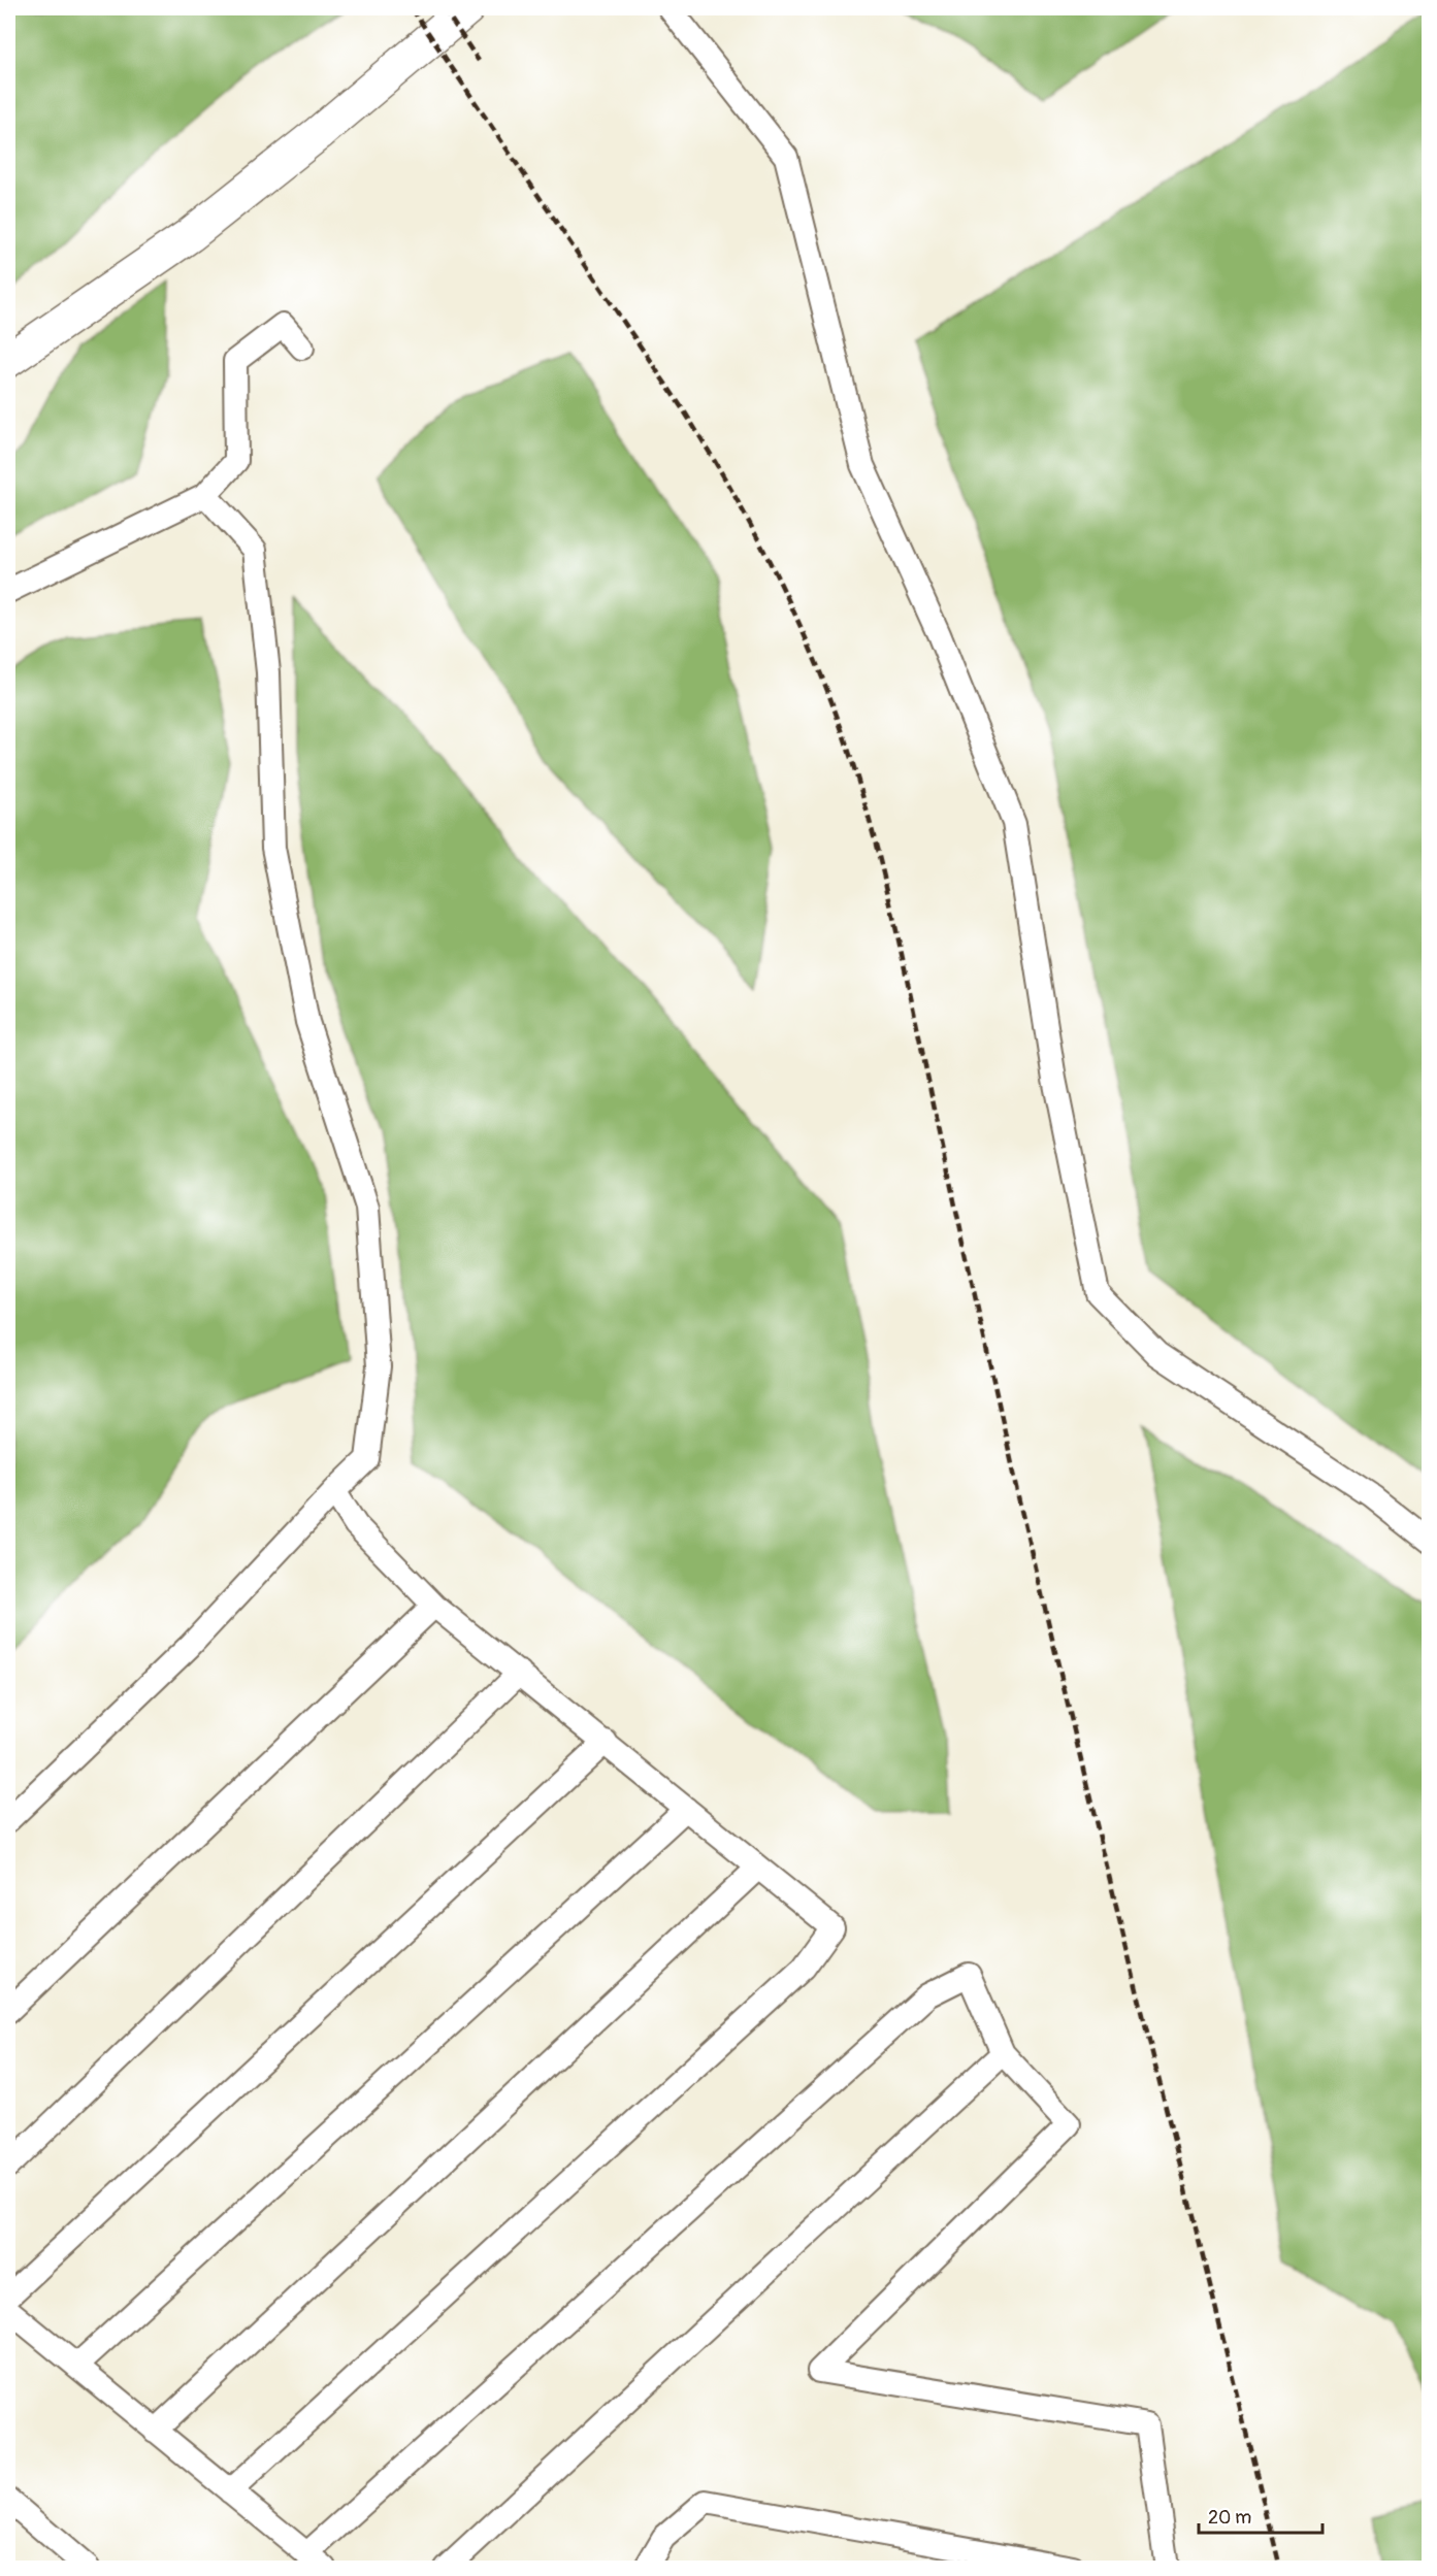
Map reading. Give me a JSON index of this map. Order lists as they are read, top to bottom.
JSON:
{
  "scale_bar": "20 m"
}
